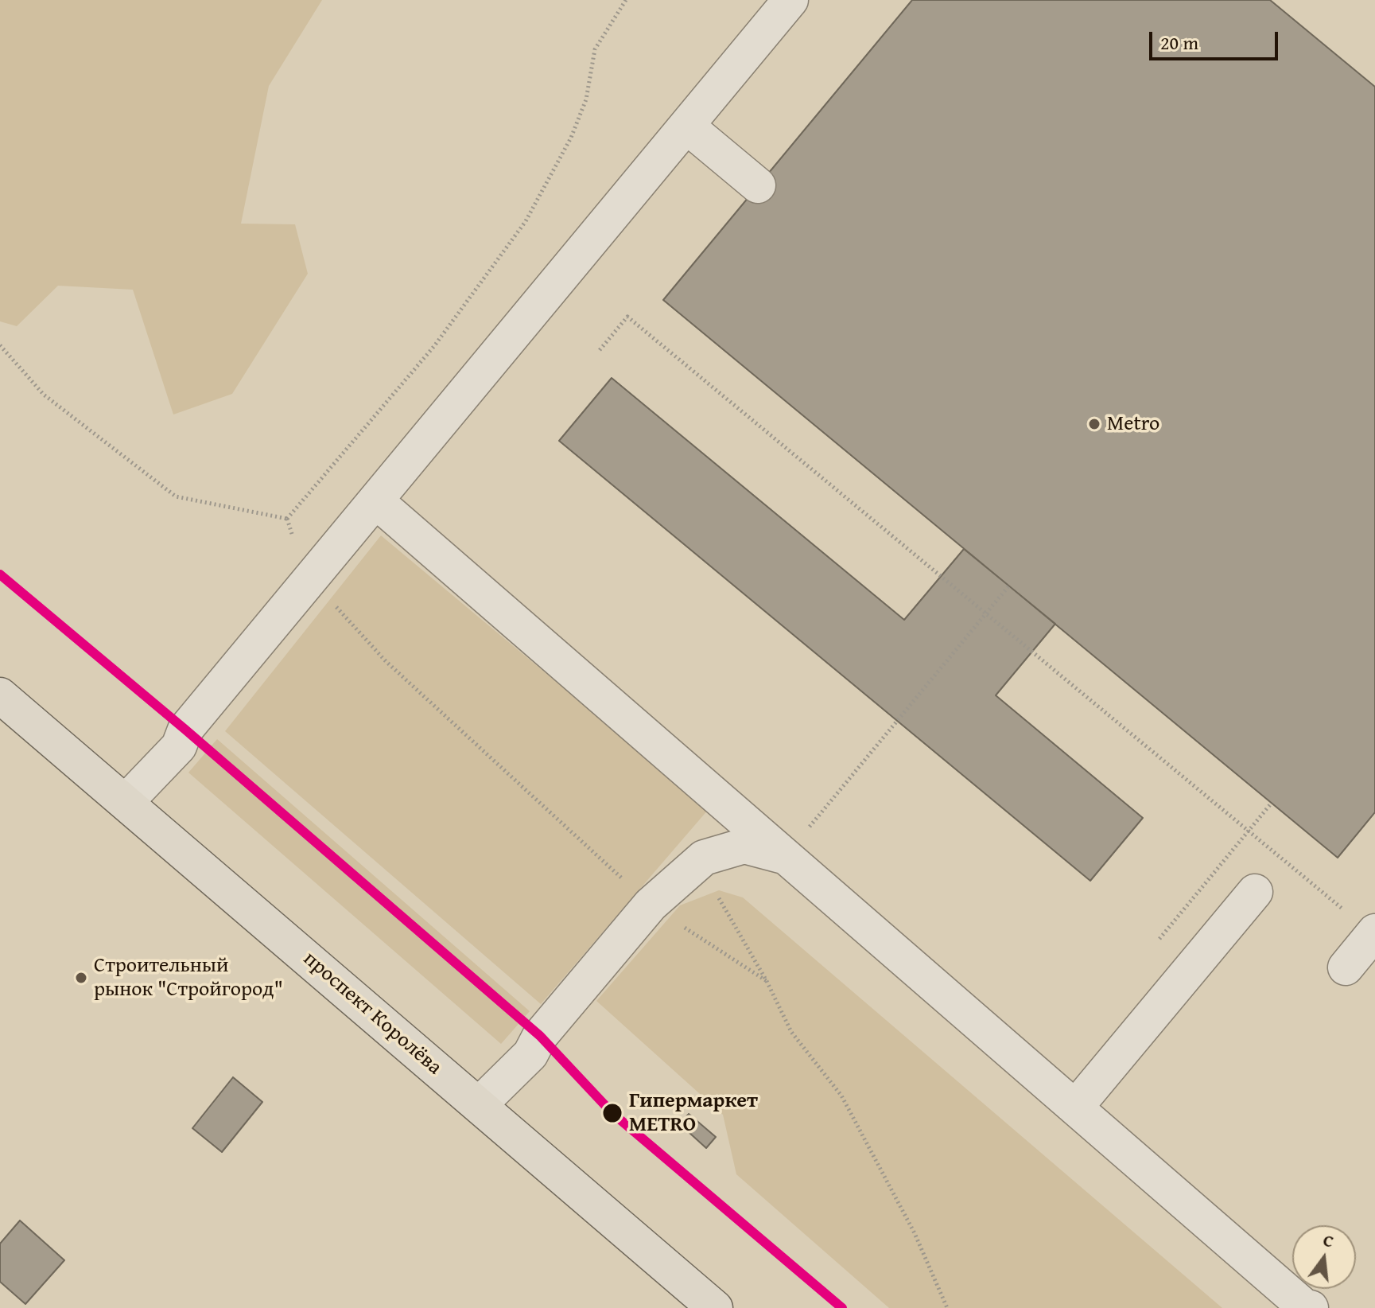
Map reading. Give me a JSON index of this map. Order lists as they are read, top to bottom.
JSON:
{
  "streets": {
    "main road": ["проспект Королёва"]
  },
  "places": ["Metro", "Строительный рынок \"Стройгород\"", "Гипермаркет METRO"],
  "scale_bar": "20 m",
  "north": "top"
}
